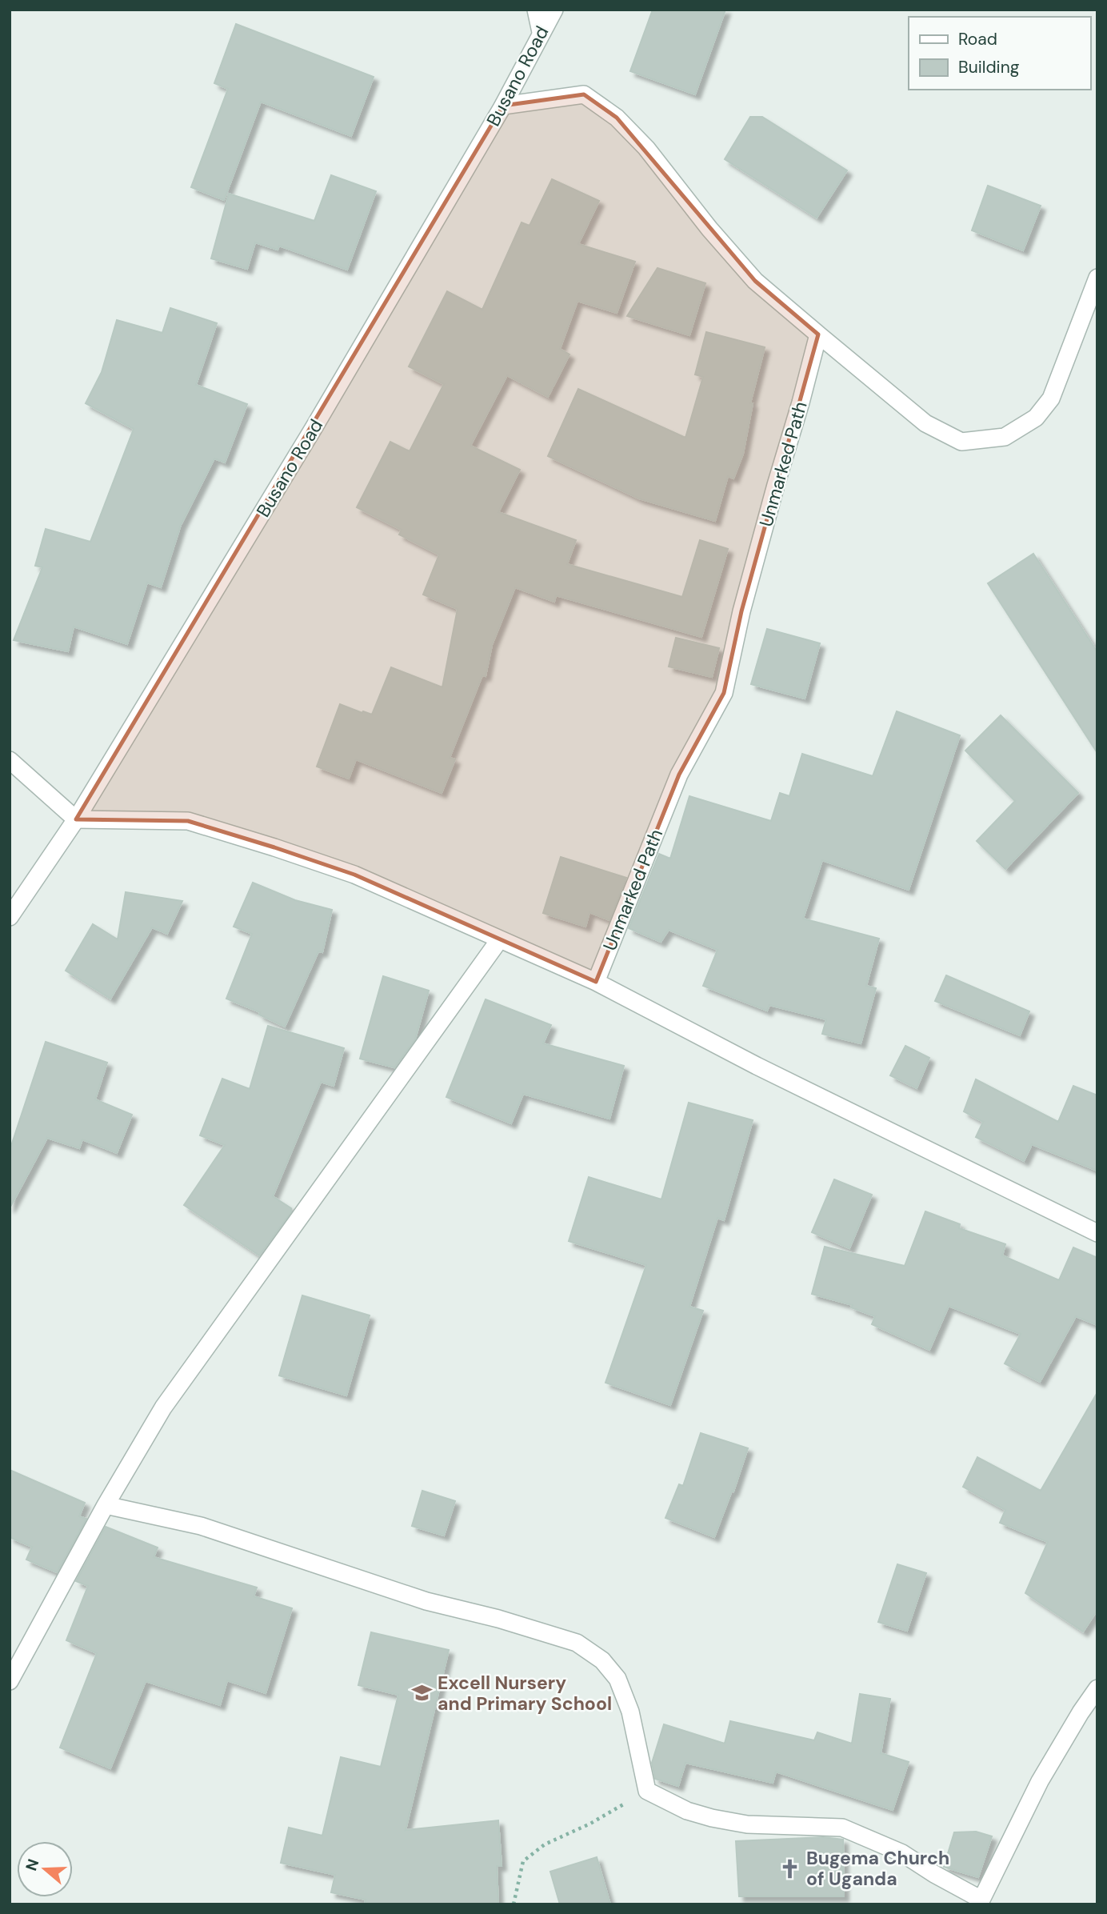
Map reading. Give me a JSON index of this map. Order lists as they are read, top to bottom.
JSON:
{
  "streets": {
    "street": ["Busano Road", "Unmarked Path"]
  },
  "places": {
    "school or university": ["Excell Nursery and Primary School"],
    "church": ["Bugema Church of Uganda"]
  },
  "legend": ["Road", "Building"],
  "north": "left"
}
